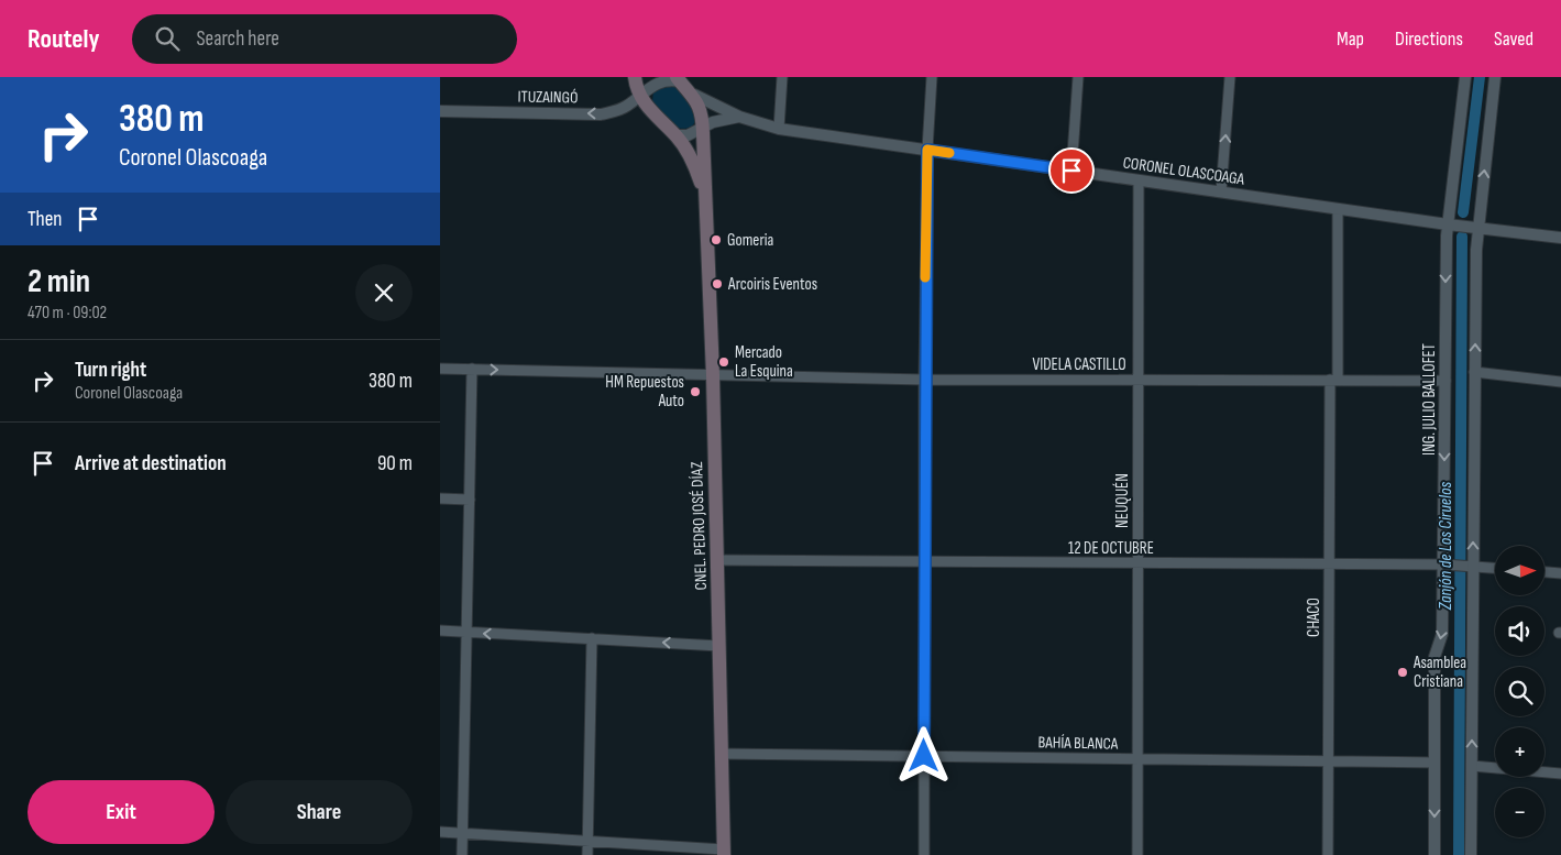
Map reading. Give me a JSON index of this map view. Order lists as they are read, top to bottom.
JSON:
{
  "streets": {
    "main road": ["CNEL. PEDRO JOSÉ DÍAZ"],
    "street": [
      "ITUZAINGÓ",
      "CORONEL OLASCOAGA",
      "VIDELA CASTILLO",
      "ING. JULIO BALLOFET",
      "NEUQUÉN",
      "12 DE OCTUBRE",
      "CHACO",
      "BAHÍA BLANCA"
    ]
  },
  "crossings": [
    ["ITUZAINGÓ", "CNEL. PEDRO JOSÉ DÍAZ"],
    ["CORONEL OLASCOAGA", "ING. JULIO BALLOFET"],
    ["CORONEL OLASCOAGA", "NEUQUÉN"],
    ["CORONEL OLASCOAGA", "CNEL. PEDRO JOSÉ DÍAZ"],
    ["CORONEL OLASCOAGA", "CHACO"],
    ["VIDELA CASTILLO", "ING. JULIO BALLOFET"],
    ["VIDELA CASTILLO", "NEUQUÉN"],
    ["VIDELA CASTILLO", "CNEL. PEDRO JOSÉ DÍAZ"],
    ["VIDELA CASTILLO", "CHACO"],
    ["ING. JULIO BALLOFET", "12 DE OCTUBRE"],
    ["ING. JULIO BALLOFET", "BAHÍA BLANCA"],
    ["NEUQUÉN", "12 DE OCTUBRE"],
    ["NEUQUÉN", "BAHÍA BLANCA"],
    ["CNEL. PEDRO JOSÉ DÍAZ", "12 DE OCTUBRE"],
    ["CNEL. PEDRO JOSÉ DÍAZ", "BAHÍA BLANCA"],
    ["12 DE OCTUBRE", "CHACO"],
    ["CHACO", "BAHÍA BLANCA"]
  ],
  "one_way": ["ITUZAINGÓ"],
  "water": ["Zanjón de Los Ciruelos"],
  "places": [
    "Gomeria",
    "Arcoiris Eventos",
    "Mercado La Esquina",
    "HM Repuestos Auto",
    "Asamblea Cristiana"
  ],
  "north": "right",
  "page": {
    "header": "Routely",
    "search": "Search here",
    "nav": ["Map", "Directions", "Saved"],
    "turn": ["380 m", "Coronel Olascoaga"],
    "then": "Then",
    "heading": ["2 min", "470 m · 09:02"],
    "list": [
      {
        "name": "Turn right",
        "note": "Coronel Olascoaga",
        "value": "380 m"
      },
      {
        "name": "Arrive at destination",
        "value": "90 m"
      }
    ],
    "map_buttons": ["+", "−"],
    "buttons": ["Exit", "Share"]
  }
}
